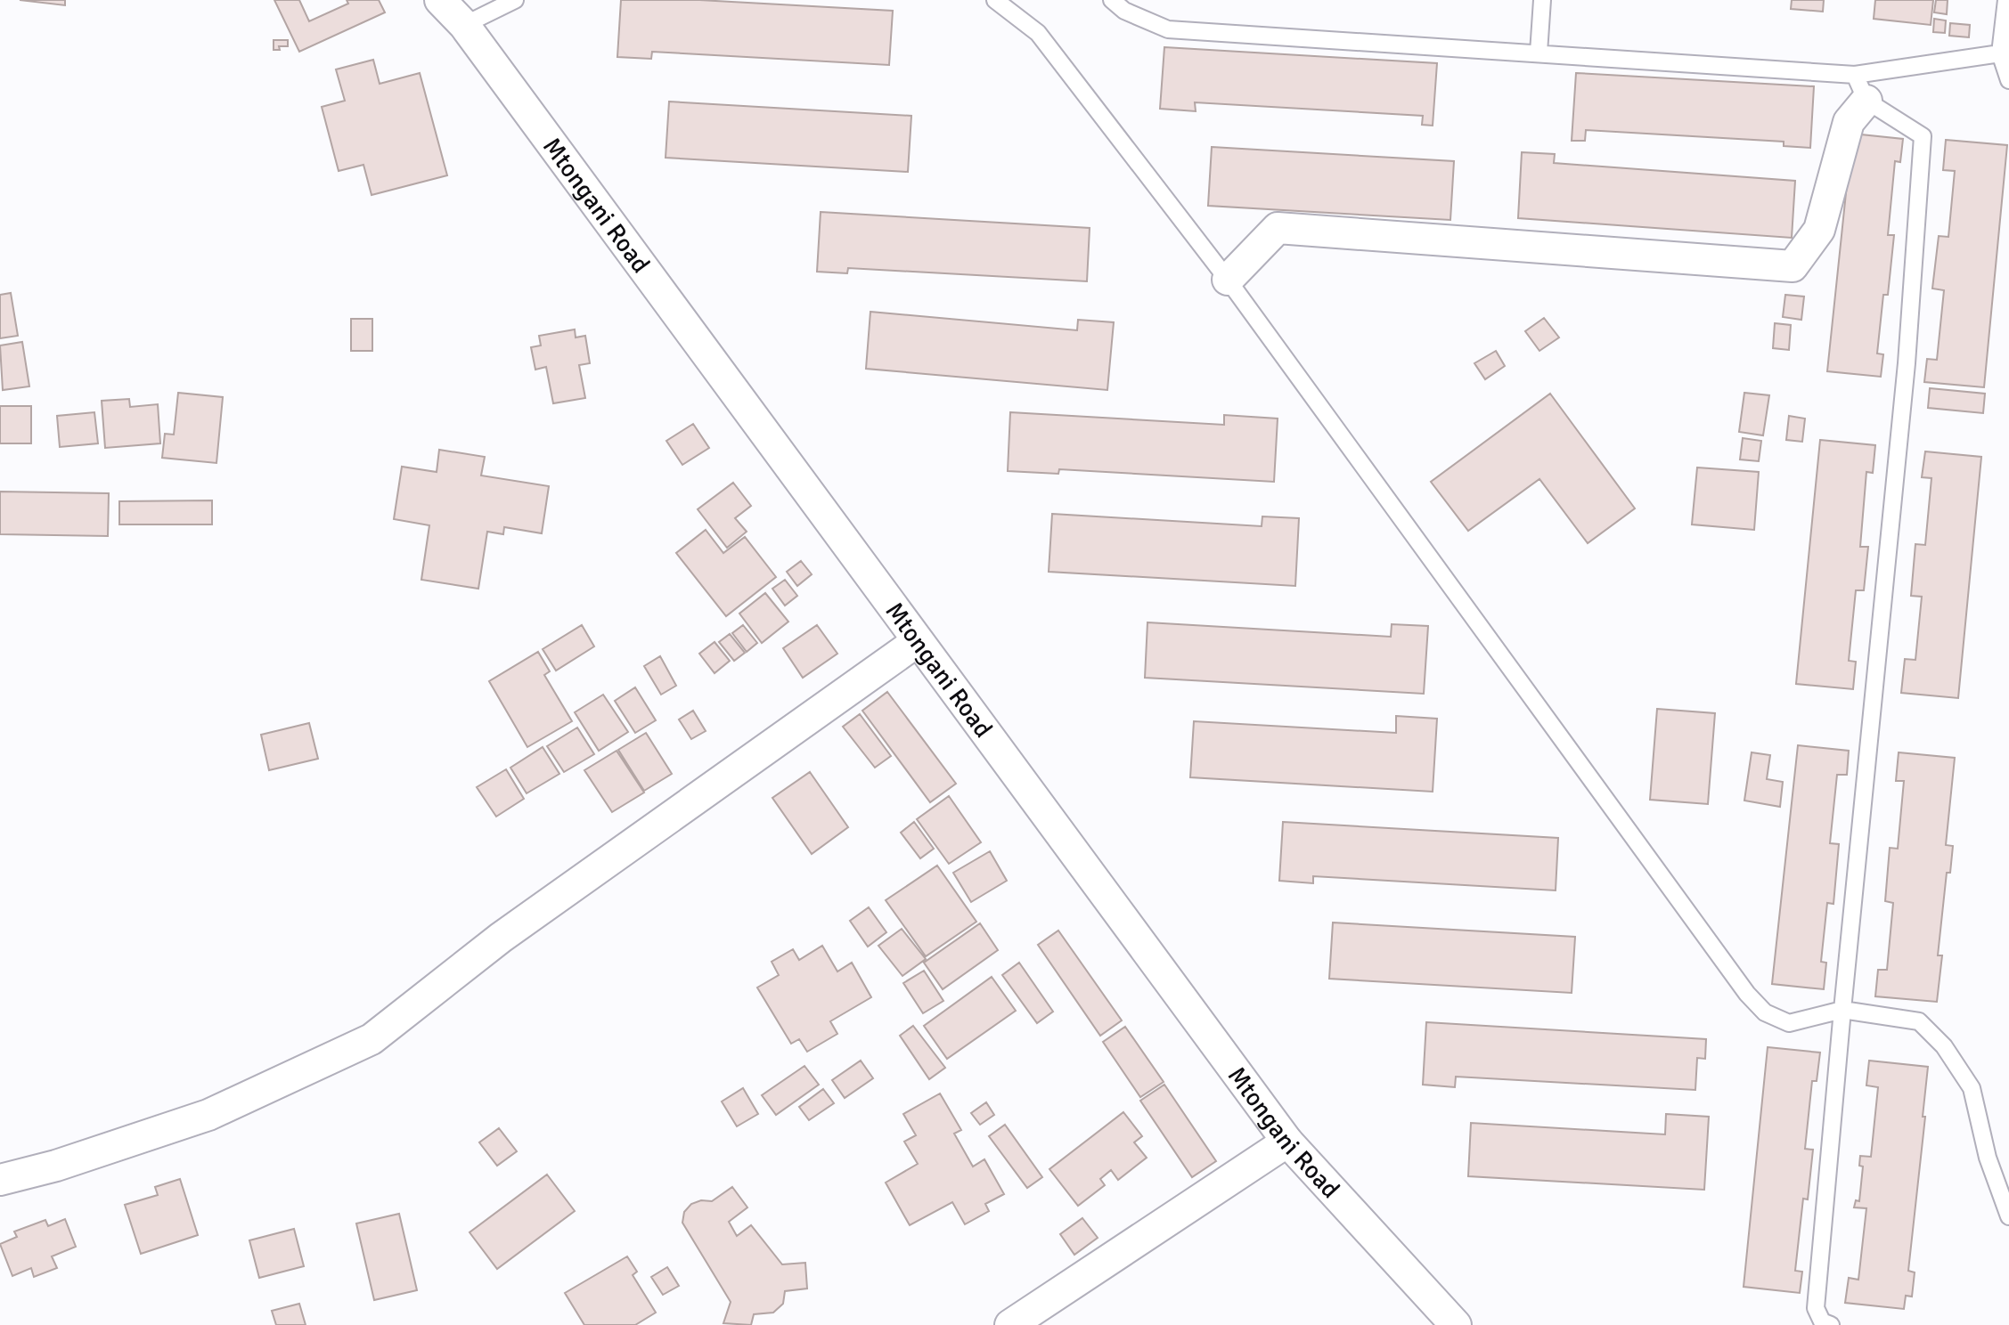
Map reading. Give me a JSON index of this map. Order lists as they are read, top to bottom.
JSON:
{
  "streets": {
    "street": ["Mtongani Road"]
  }
}
